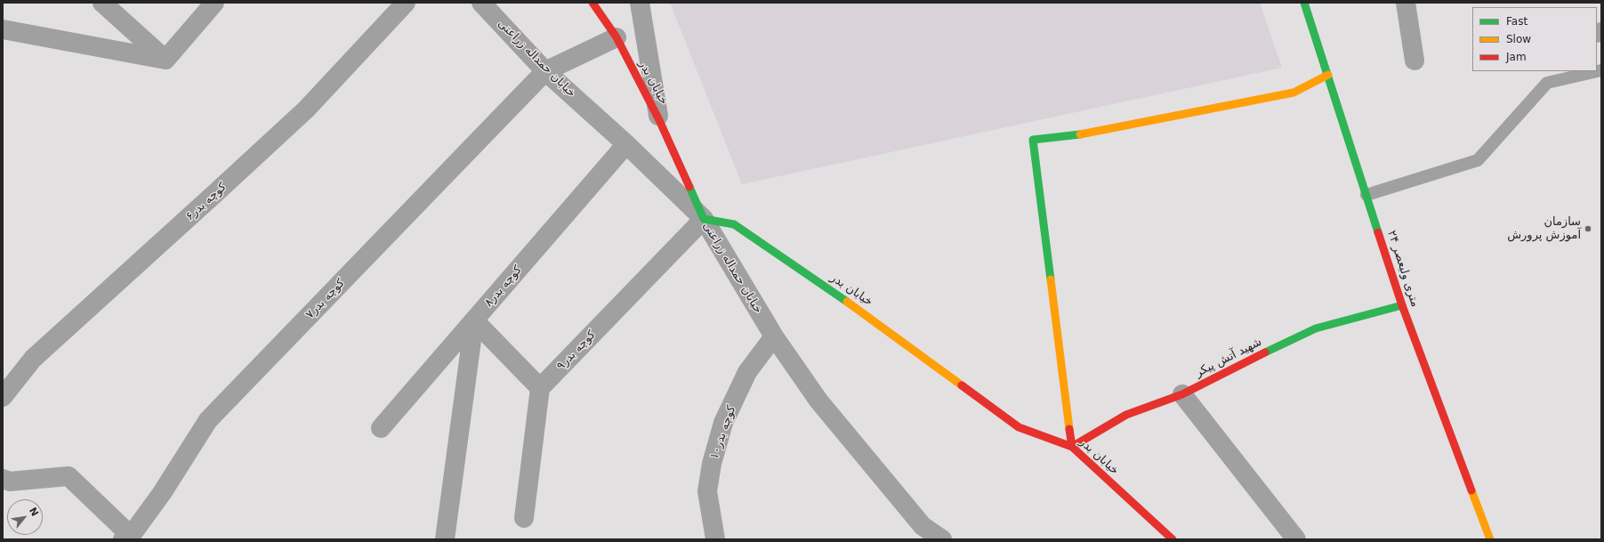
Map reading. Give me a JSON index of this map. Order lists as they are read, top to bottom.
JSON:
{
  "streets": {
    "street": [
      "خیابان حمداله زراعتی",
      "خیابان بدر",
      "کوچه بدر۶",
      "۲۴ متری ولیعصر",
      "کوچه بدر۸",
      "کوچه بدر۷",
      "کوچه بدر۹",
      "شهید آتش پیکر",
      "کوچه بدر۱۰"
    ]
  },
  "crossings": [
    ["خیابان حمداله زراعتی", "خیابان بدر"],
    ["خیابان حمداله زراعتی", "کوچه بدر۸"],
    ["خیابان حمداله زراعتی", "کوچه بدر۷"],
    ["خیابان حمداله زراعتی", "کوچه بدر۹"],
    ["خیابان حمداله زراعتی", "کوچه بدر۱۰"],
    ["خیابان بدر", "کوچه بدر۹"],
    ["خیابان بدر", "شهید آتش پیکر"],
    ["۲۴ متری ولیعصر", "شهید آتش پیکر"]
  ],
  "places": ["سازمان آموزش پرورش"],
  "legend": ["Fast", "Slow", "Jam"],
  "north": "top right"
}
